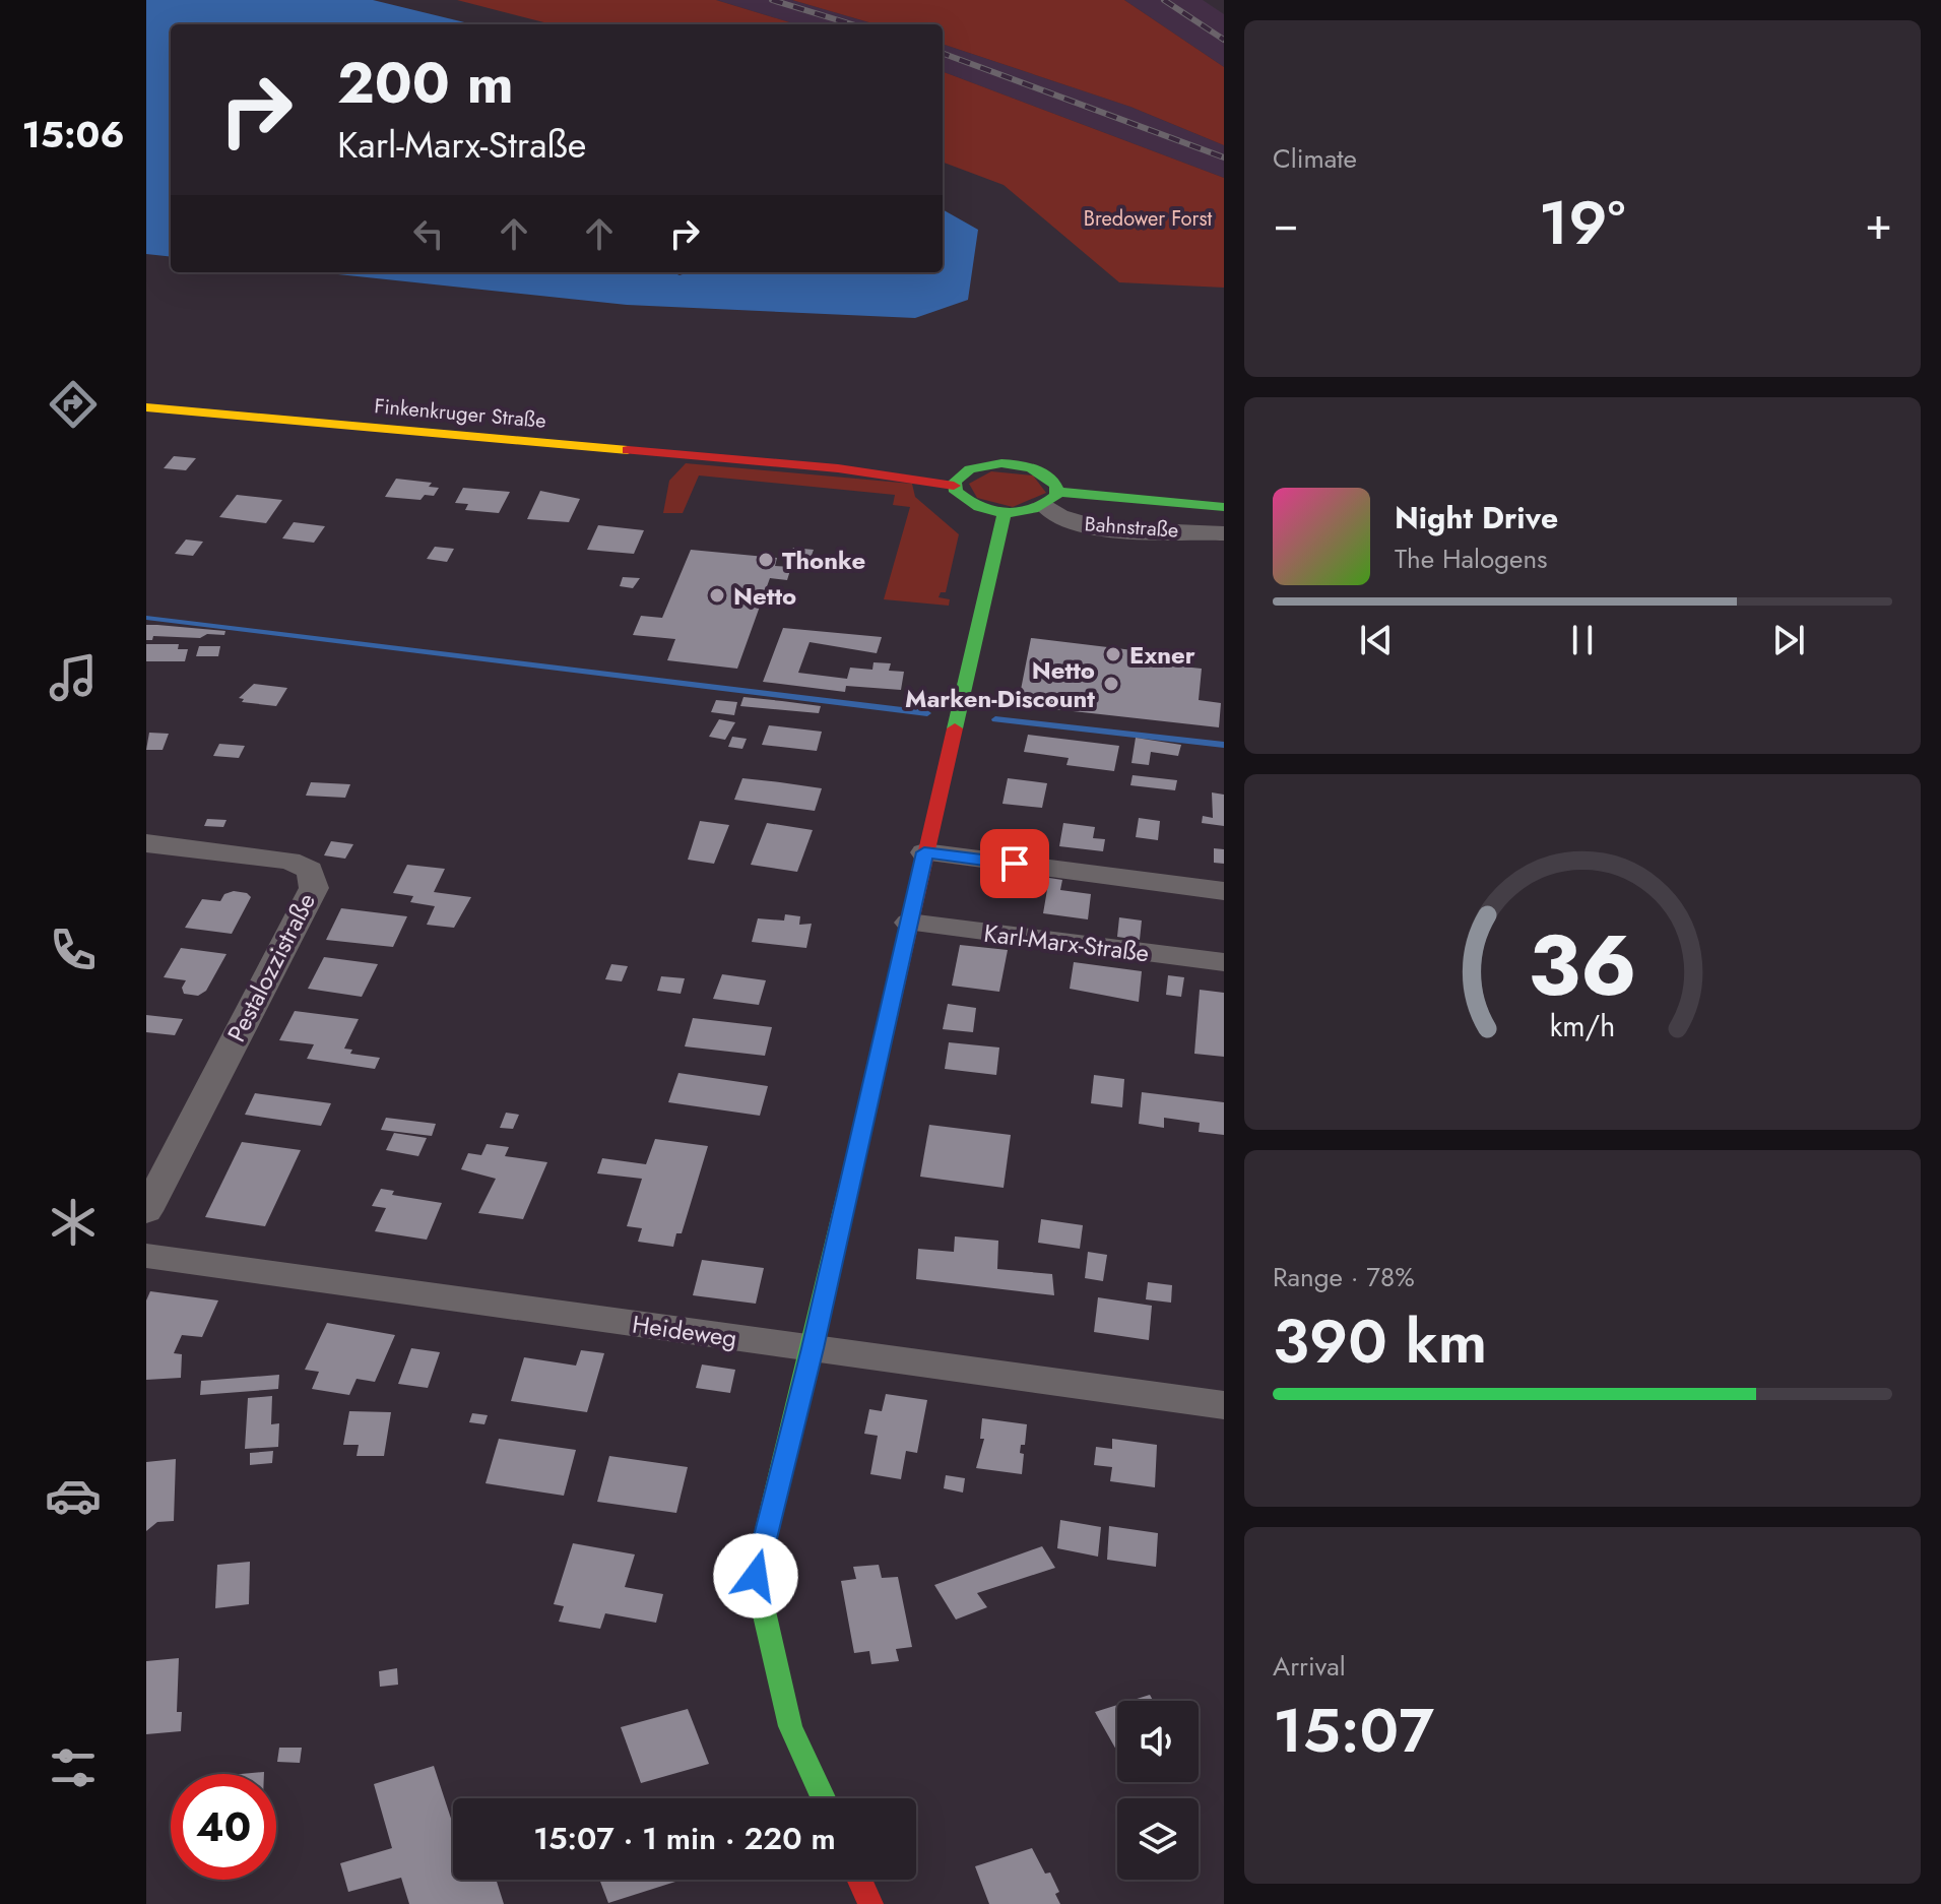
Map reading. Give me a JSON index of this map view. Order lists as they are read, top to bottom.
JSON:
{
  "streets": {
    "street": [
      "Finkenkruger Straße",
      "Bahnstraße",
      "Karl-Marx-Straße",
      "Pestalozzistraße",
      "Heideweg"
    ]
  },
  "crossings": [
    ["Finkenkruger Straße", "Bahnstraße"]
  ],
  "parks": ["Bredower Forst"],
  "places": [
    "Thonke",
    "Netto",
    "Exner",
    "Netto Marken-Discount"
  ],
  "page": {
    "tabs": "15:06",
    "tile": [
      "Climate",
      ["Range · 78%", "390 km"],
      ["Arrival", "15:07"]
    ],
    "turn": ["200 m", "Karl-Marx-Straße"],
    "heat": ["−", "19°", "+"],
    "song": ["Night Drive", "The Halogens"],
    "limit": "40",
    "trip": "15:07 · 1 min · 220 m",
    "gauge": ["36", "km/h"]
  }
}
